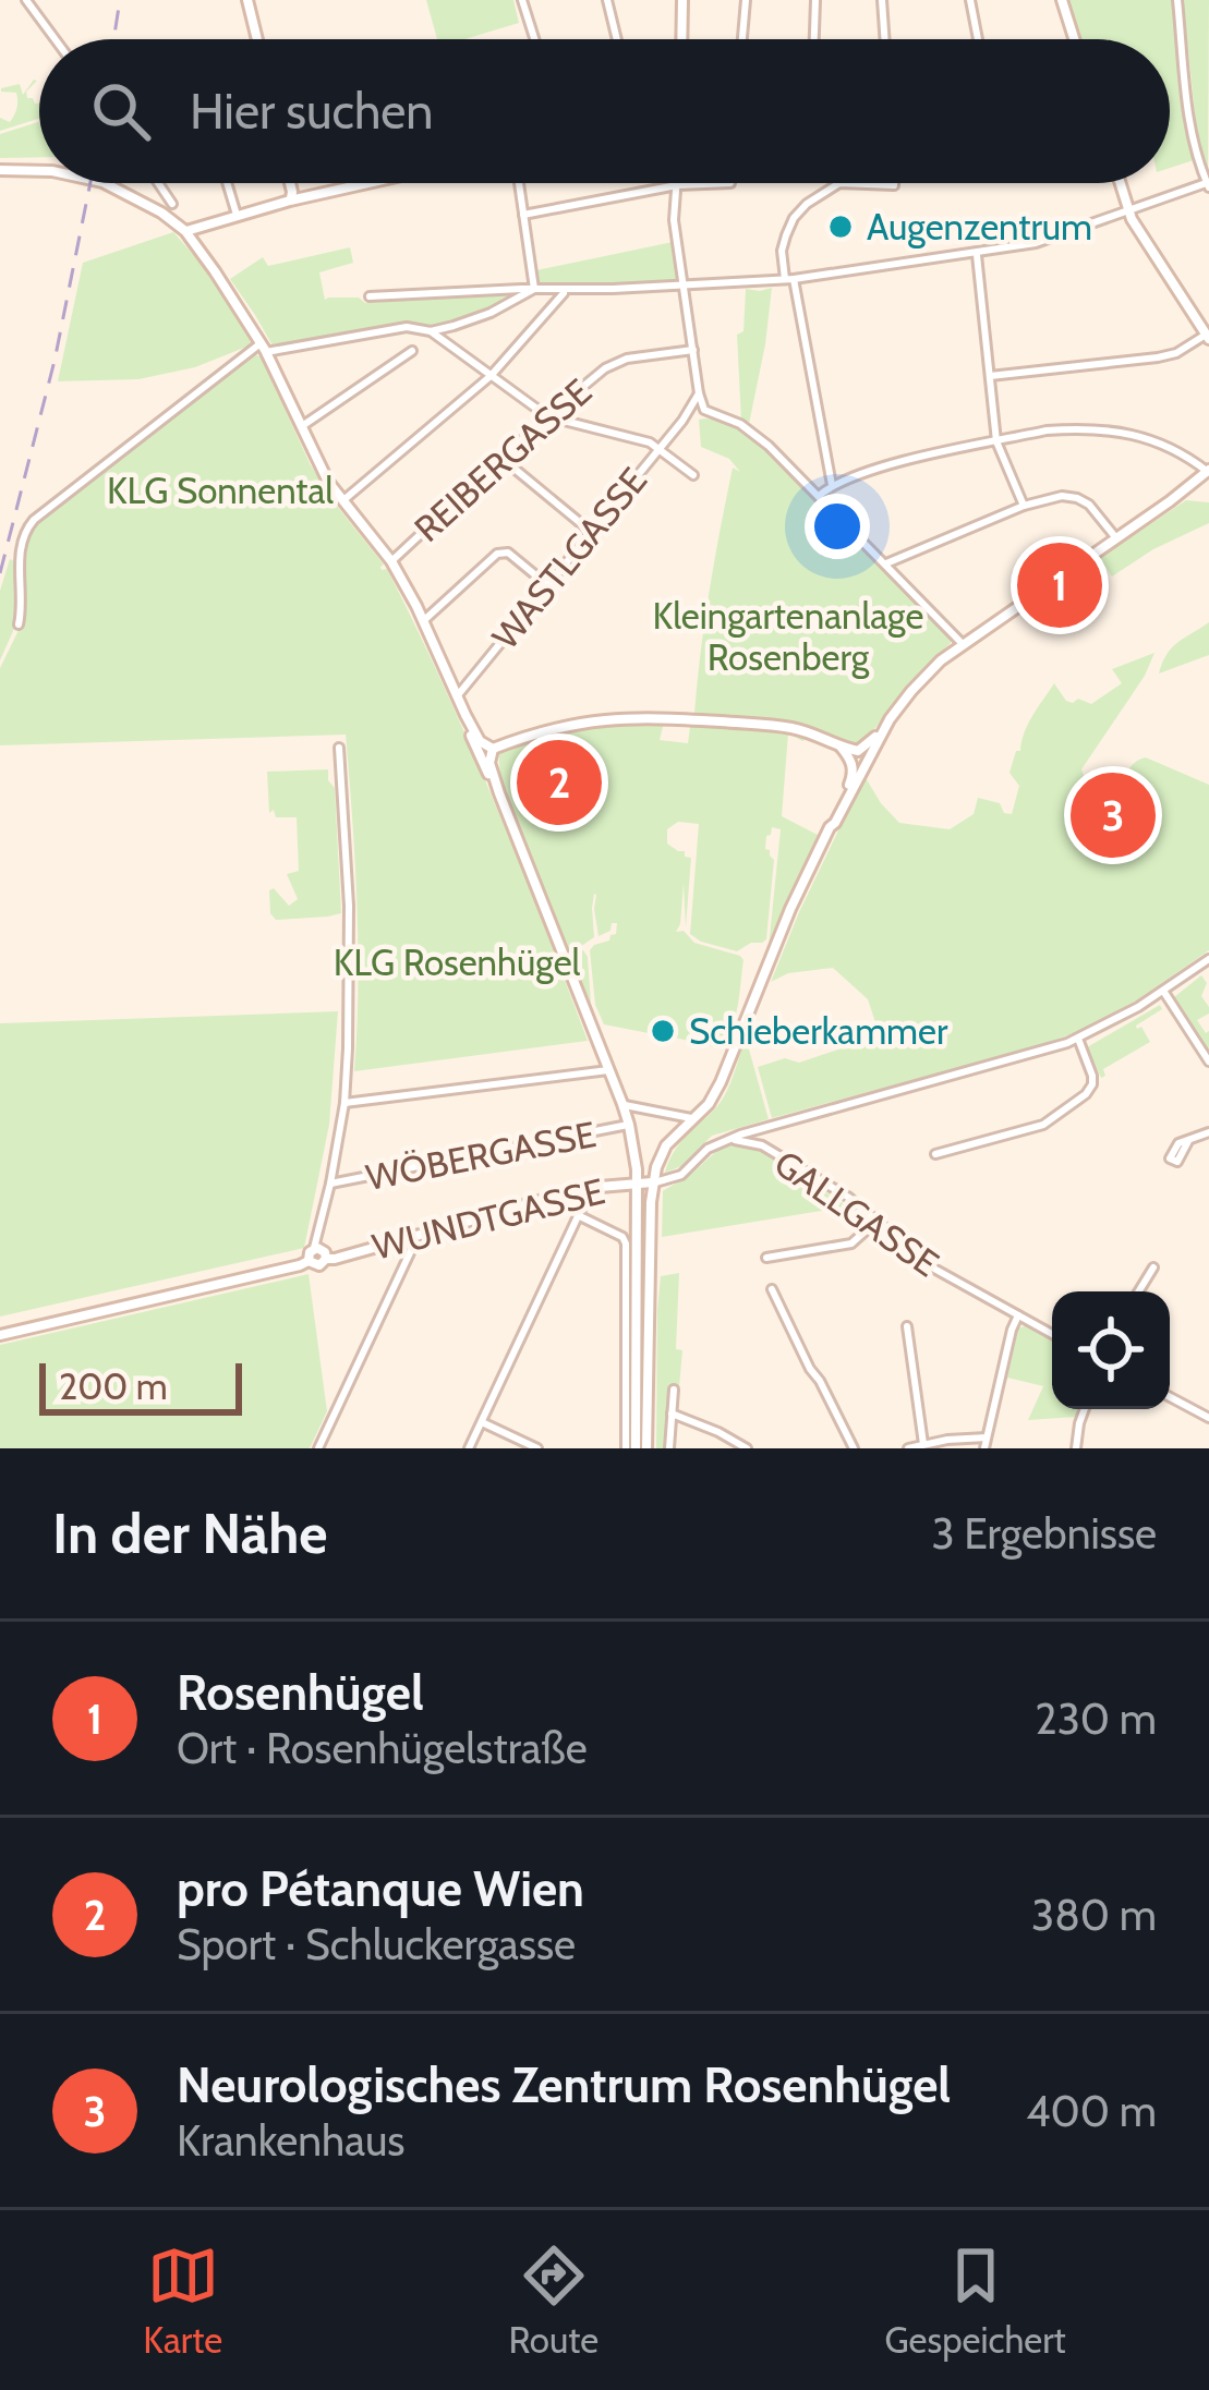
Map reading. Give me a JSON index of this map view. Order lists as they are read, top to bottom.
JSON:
{
  "streets": {
    "main road": ["WUNDTGASSE"],
    "street": [
      "REIBERGASSE",
      "WASTLGASSE",
      "WÖBERGASSE",
      "GALLGASSE"
    ]
  },
  "parks": ["KLG Sonnental", "Kleingartenanlage Rosenberg", "KLG Rosenhügel"],
  "places": ["Augenzentrum", "Schieberkammer"],
  "scale_bar": "200 m",
  "page": {
    "search": "Hier suchen",
    "pins": ["1", "2", "3"],
    "scale": "200 m",
    "heading": ["In der Nähe", "3 Ergebnisse"],
    "list": [
      {
        "mark": "1",
        "name": "Rosenhügel",
        "note": "Ort · Rosenhügelstraße",
        "value": "230 m"
      },
      {
        "mark": "2",
        "name": "pro Pétanque Wien",
        "note": "Sport · Schluckergasse",
        "value": "380 m"
      },
      {
        "mark": "3",
        "name": "Neurologisches Zentrum Rosenhügel",
        "note": "Krankenhaus",
        "value": "400 m"
      }
    ],
    "nav": ["Karte", "Route", "Gespeichert"]
  }
}
